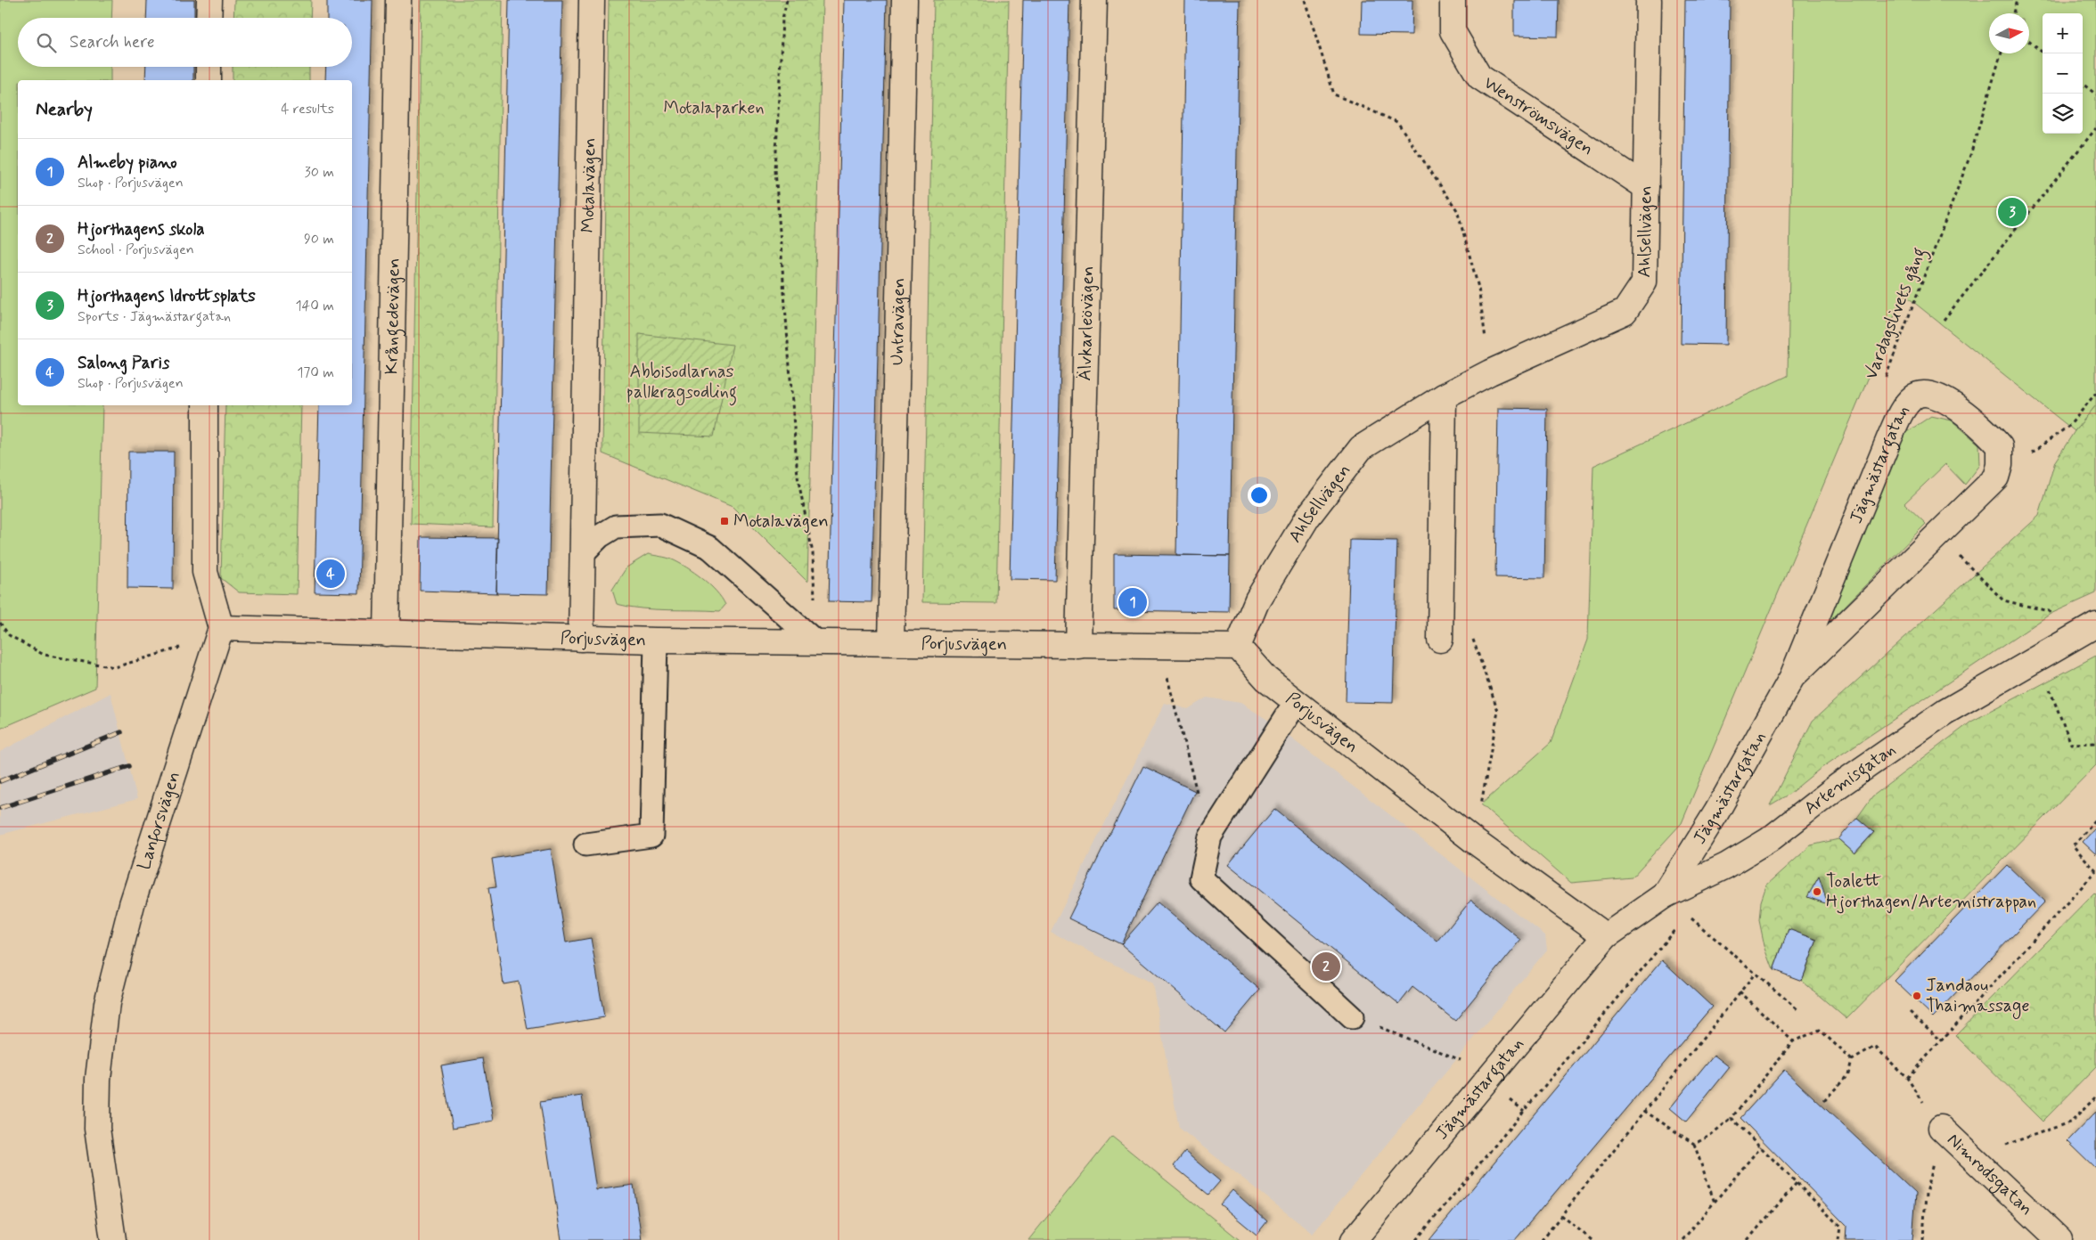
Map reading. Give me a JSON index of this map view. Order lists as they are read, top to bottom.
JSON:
{
  "streets": {
    "street": [
      "Wenströmsvägen",
      "Motalavägen",
      "Ahlsellvägen",
      "Krångedevägen",
      "Untravägen",
      "Älvkarleövägen",
      "Jägmästargatan",
      "Porjusvägen",
      "Artemisgatan",
      "Lanforsvägen",
      "Nimrodsgatan"
    ],
    "path": ["Vardagslivets gång"]
  },
  "crossings": [
    ["Wenströmsvägen", "Ahlsellvägen"],
    ["Motalavägen", "Porjusvägen"],
    ["Ahlsellvägen", "Porjusvägen"],
    ["Krångedevägen", "Porjusvägen"],
    ["Untravägen", "Porjusvägen"],
    ["Älvkarleövägen", "Porjusvägen"],
    ["Jägmästargatan", "Porjusvägen"],
    ["Jägmästargatan", "Artemisgatan"],
    ["Porjusvägen", "Artemisgatan"],
    ["Porjusvägen", "Lanforsvägen"]
  ],
  "parks": ["Motalaparken", "Abbisodlarnas pallkragsodling"],
  "places": {
    "transit": ["Motalavägen"],
    "other": ["Toalett Hjorthagen/Artemistrappan", "Jandaou Thaimassage"]
  },
  "north": "right",
  "page": {
    "map_buttons": ["+", "−"],
    "search": "Search here",
    "heading": ["Nearby", "4 results"],
    "list": [
      {
        "mark": "1",
        "name": "Almeby piano",
        "note": "Shop · Porjusvägen",
        "value": "30 m"
      },
      {
        "mark": "2",
        "name": "Hjorthagens skola",
        "note": "School · Porjusvägen",
        "value": "90 m"
      },
      {
        "mark": "3",
        "name": "Hjorthagens Idrottsplats",
        "note": "Sports · Jägmästargatan",
        "value": "140 m"
      },
      {
        "mark": "4",
        "name": "Salong Paris",
        "note": "Shop · Porjusvägen",
        "value": "170 m"
      }
    ],
    "pins": [
      "3",
      "4",
      "1",
      "2"
    ]
  }
}
